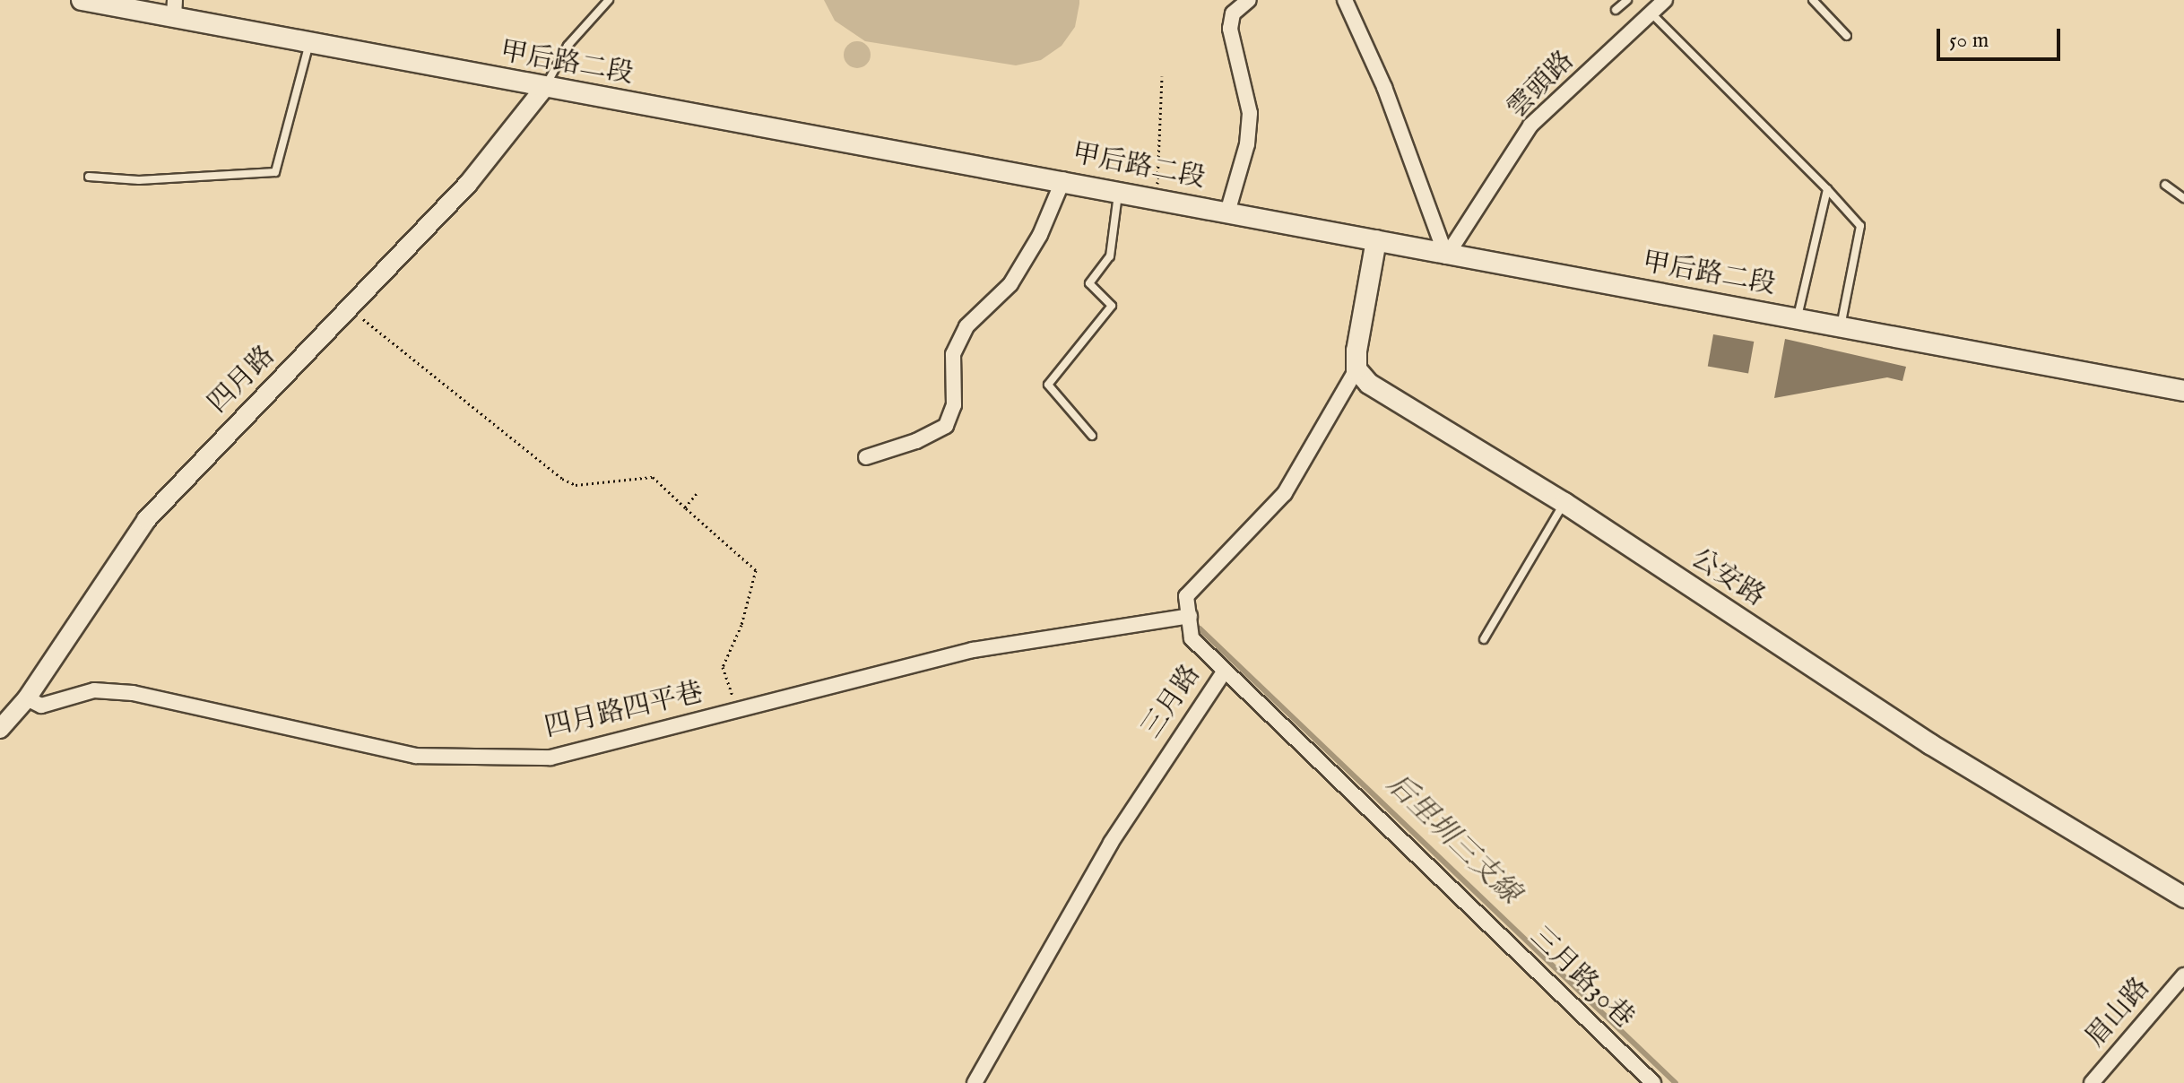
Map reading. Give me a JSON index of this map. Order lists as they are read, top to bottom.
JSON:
{
  "streets": {
    "main road": ["甲后路二段", "公安路"],
    "street": [
      "雲頭路",
      "四月路",
      "三月路",
      "四月路四平巷",
      "三月路30巷",
      "眉山路"
    ]
  },
  "crossings": [
    ["甲后路二段", "雲頭路"],
    ["甲后路二段", "四月路"],
    ["四月路", "四月路四平巷"],
    ["三月路", "四月路四平巷"],
    ["三月路", "三月路30巷"]
  ],
  "water": ["后里圳三支線"],
  "scale_bar": "50 m"
}
